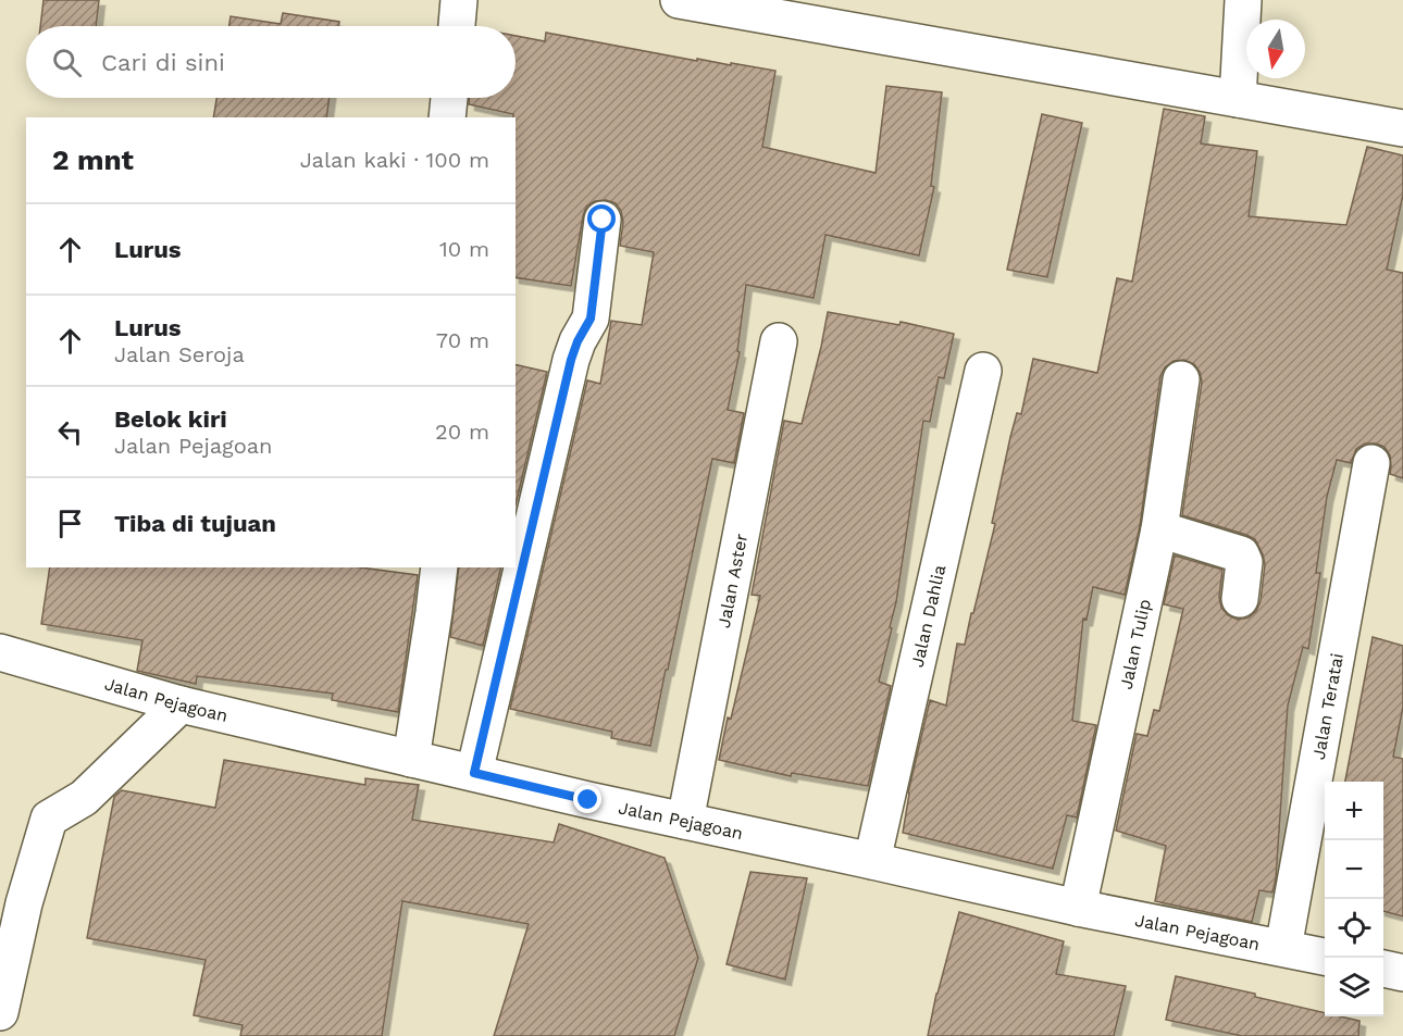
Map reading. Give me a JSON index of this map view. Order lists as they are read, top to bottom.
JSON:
{
  "streets": {
    "street": [
      "Jalan Aster",
      "Jalan Dahlia",
      "Jalan Tulip",
      "Jalan Pejagoan",
      "Jalan Teratai"
    ]
  },
  "crossings": [
    ["Jalan Aster", "Jalan Pejagoan"],
    ["Jalan Dahlia", "Jalan Pejagoan"],
    ["Jalan Tulip", "Jalan Pejagoan"],
    ["Jalan Pejagoan", "Jalan Teratai"]
  ],
  "north": "bottom",
  "page": {
    "search": "Cari di sini",
    "heading": ["2 mnt", "Jalan kaki · 100 m"],
    "list": [
      ["Lurus", "10 m"],
      ["Lurus", "Jalan Seroja", "70 m"],
      ["Belok kiri", "Jalan Pejagoan", "20 m"],
      "Tiba di tujuan"
    ],
    "map_buttons": ["+", "−"]
  }
}
